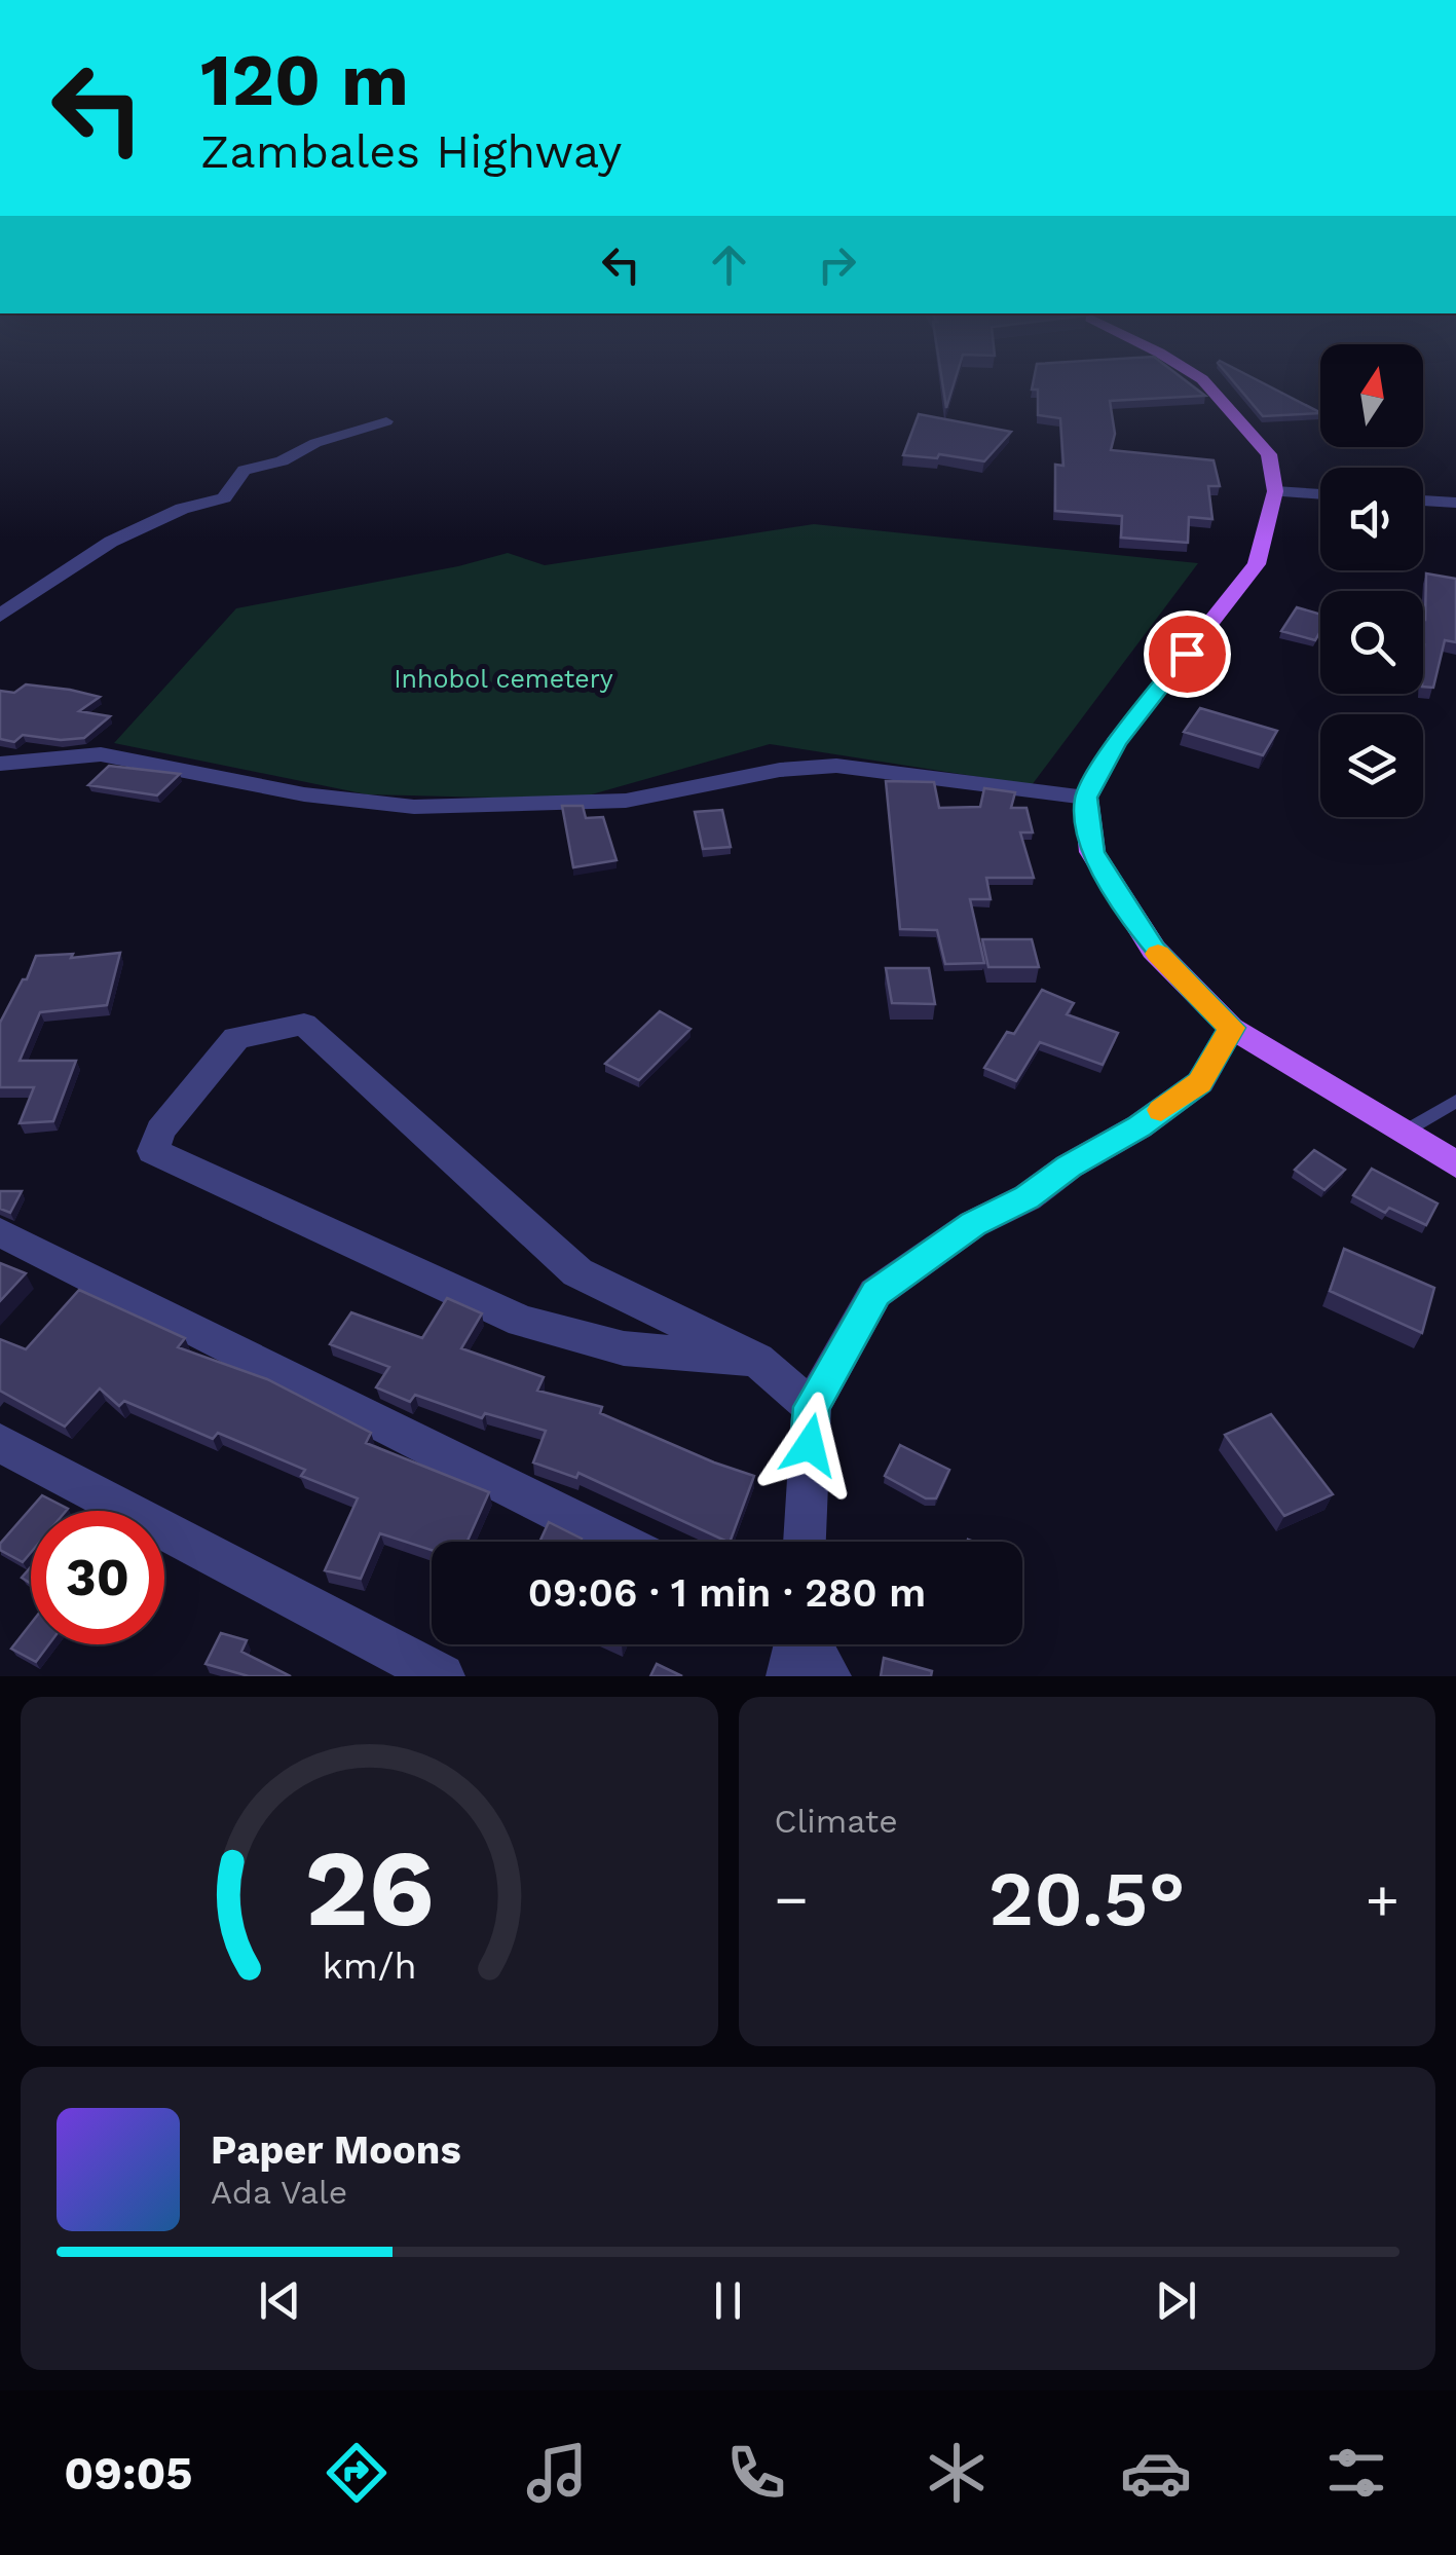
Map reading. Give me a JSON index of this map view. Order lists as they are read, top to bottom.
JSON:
{
  "parks": ["Inhobol cemetery"],
  "north": "top",
  "page": {
    "turn": ["120 m", "Zambales Highway"],
    "limit": "30",
    "trip": "09:06 · 1 min · 280 m",
    "tile": "Climate",
    "heat": ["−", "20.5°", "+"],
    "song": ["Paper Moons", "Ada Vale"],
    "tabs": "09:05",
    "gauge": ["26", "km/h"]
  }
}
